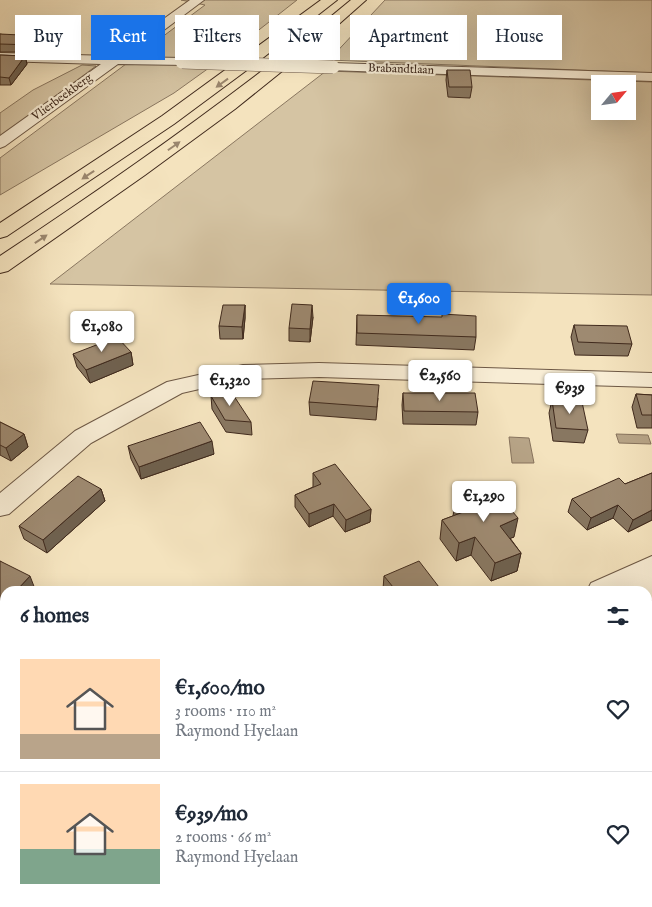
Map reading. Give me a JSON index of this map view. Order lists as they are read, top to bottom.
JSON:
{
  "streets": {
    "street": ["Brabandtlaan", "Vlierbeekberg"]
  },
  "crossings": [
    ["Brabandtlaan", "Vlierbeekberg"]
  ],
  "north": "top right",
  "page": {
    "chip": [
      "Buy",
      "Rent",
      "Filters",
      "New",
      "Apartment",
      "House"
    ],
    "price": [
      "€1,600",
      "€1,080",
      "€2,560",
      "€1,320",
      "€939",
      "€1,290"
    ],
    "heading": "6 homes",
    "list": [
      {
        "name": "€1,600/mo",
        "note": "3 rooms · 110 m² · Raymond Hyelaan"
      },
      {
        "name": "€939/mo",
        "note": "2 rooms · 66 m² · Raymond Hyelaan"
      }
    ]
  }
}
